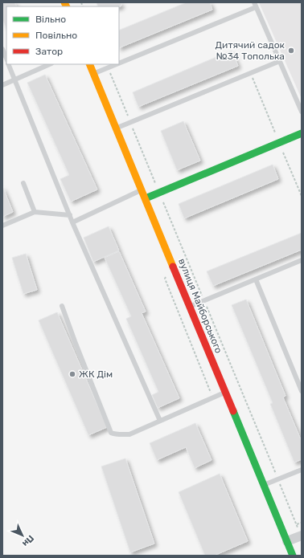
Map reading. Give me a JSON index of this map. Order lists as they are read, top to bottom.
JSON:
{
  "streets": {
    "street": ["вулиця Майборського"]
  },
  "places": ["Дитячий садок №34 Тополька", "ЖК Дім"],
  "legend": ["Вільно", "Повільно", "Затор"],
  "north": "bottom right"
}
